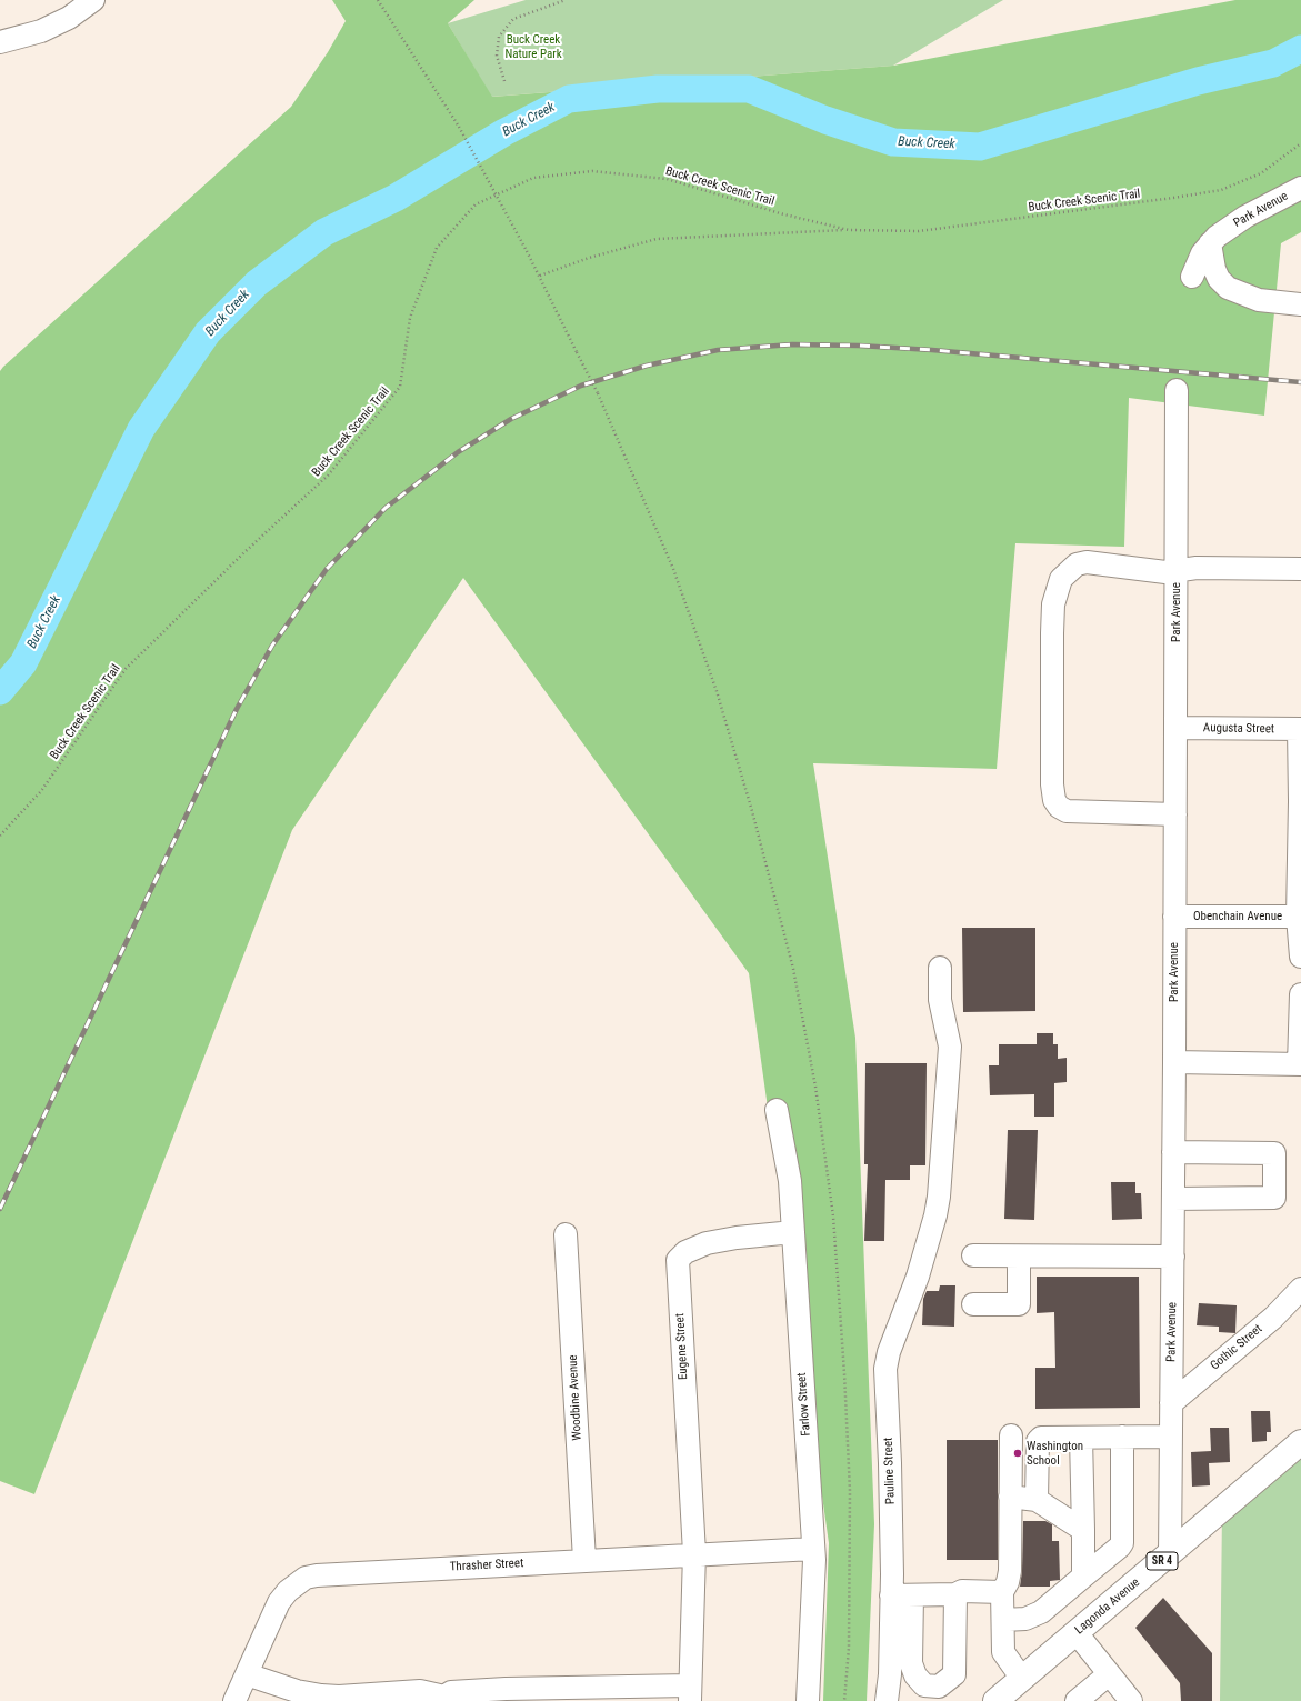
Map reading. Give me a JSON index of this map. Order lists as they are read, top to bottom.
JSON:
{
  "streets": {
    "main road": ["SR 4", "Lagonda Avenue"],
    "street": [
      "Park Avenue",
      "Augusta Street",
      "Obenchain Avenue",
      "Eugene Street",
      "Gothic Street",
      "Woodbine Avenue",
      "Farlow Street",
      "Pauline Street",
      "Thrasher Street"
    ],
    "path": ["Buck Creek Scenic Trail"]
  },
  "crossings": [
    ["Park Avenue", "Augusta Street"],
    ["Park Avenue", "Obenchain Avenue"],
    ["Park Avenue", "Gothic Street"],
    ["Park Avenue", "Lagonda Avenue"],
    ["Eugene Street", "Farlow Street"],
    ["Eugene Street", "Thrasher Street"],
    ["Woodbine Avenue", "Thrasher Street"],
    ["Farlow Street", "Thrasher Street"]
  ],
  "water": ["Buck Creek"],
  "parks": ["Buck Creek Nature Park"],
  "places": ["Washington School"]
}
